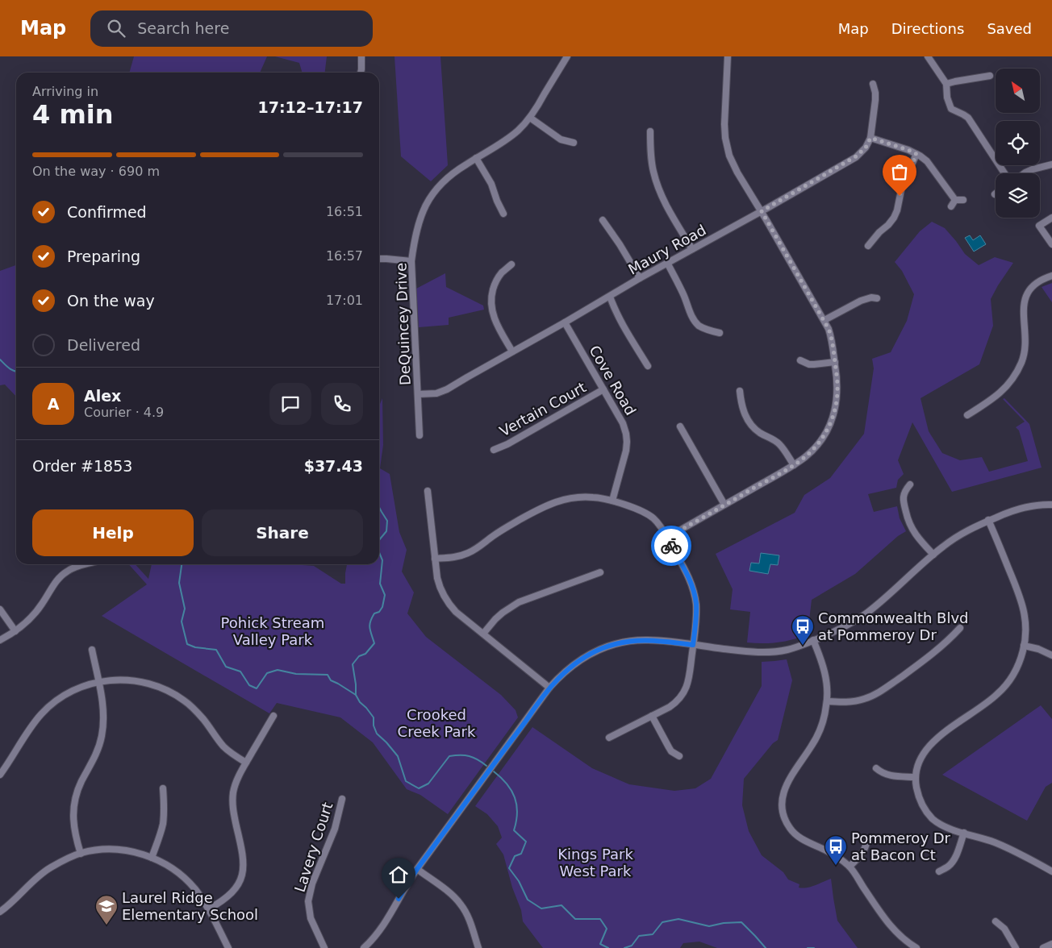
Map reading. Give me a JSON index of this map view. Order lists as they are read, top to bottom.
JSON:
{
  "streets": {
    "street": [
      "Maury Road",
      "DeQuincey Drive",
      "Cove Road",
      "Vertain Court",
      "Lavery Court"
    ]
  },
  "crossings": [
    ["Maury Road", "DeQuincey Drive"],
    ["Maury Road", "Cove Road"],
    ["Cove Road", "Vertain Court"]
  ],
  "parks": ["Pohick Stream Valley Park", "Crooked Creek Park", "Kings Park West Park"],
  "places": {
    "bus stop": ["Commonwealth Blvd at Pommeroy Dr", "Pommeroy Dr at Bacon Ct"],
    "school or university": ["Laurel Ridge Elementary School"]
  },
  "north": "top left",
  "page": {
    "header": "Map",
    "search": "Search here",
    "nav": ["Map", "Directions", "Saved"],
    "heading": ["4 min", "Arriving in", "17:12–17:17"],
    "panel": [
      "Alex",
      "Courier · 4.9",
      "Order #1853",
      "$37.43"
    ],
    "bar": "On the way · 690 m",
    "list": [
      ["Confirmed", "16:51"],
      ["Preparing", "16:57"],
      ["On the way", "17:01"],
      "Delivered"
    ],
    "round": "A",
    "buttons": ["Help", "Share"]
  }
}
